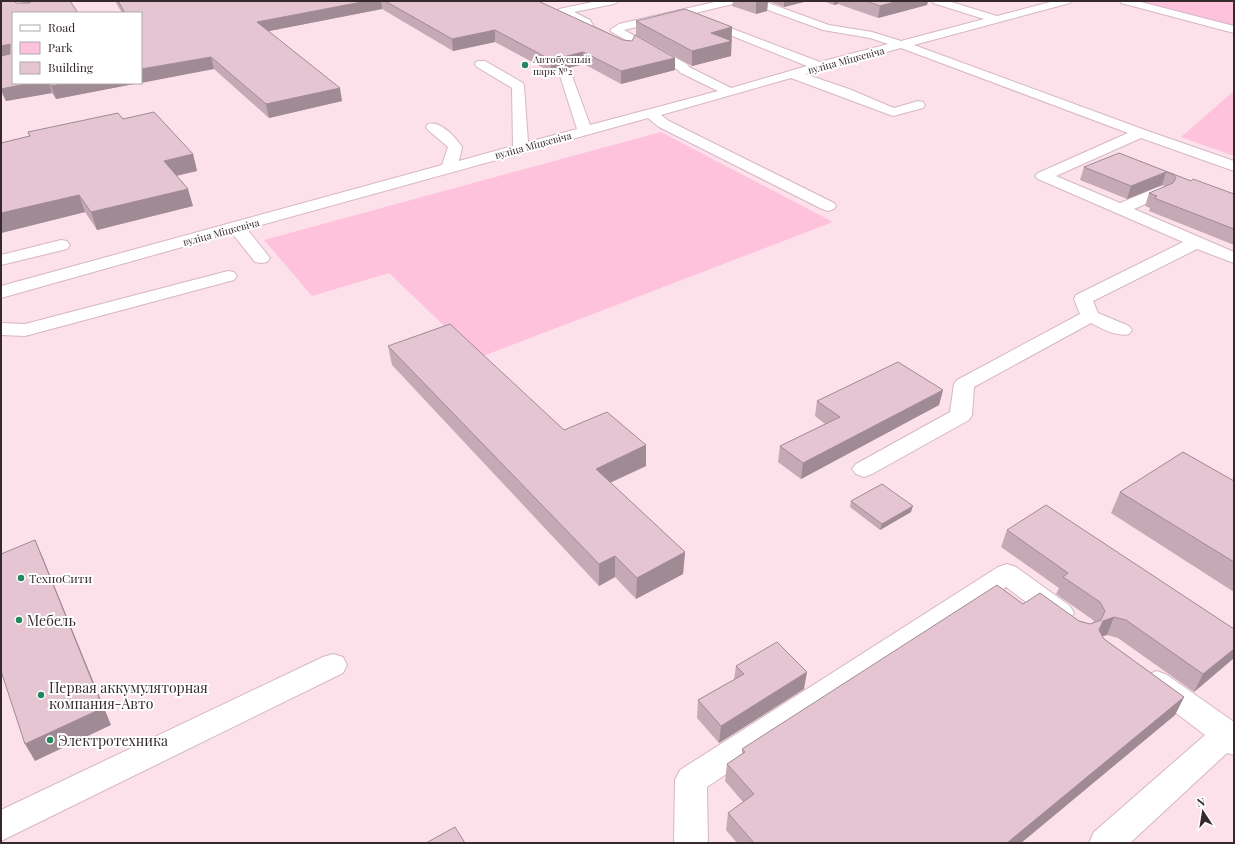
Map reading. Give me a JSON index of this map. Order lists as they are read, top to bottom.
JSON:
{
  "streets": {
    "street": ["вуліца Міцкевіча"]
  },
  "places": [
    "Автобусный парк №2",
    "ТехноСити",
    "Мебель",
    "Первая аккумуляторная компания-Авто",
    "Электротехника"
  ],
  "legend": ["Road", "Park", "Building"],
  "north": "top"
}
